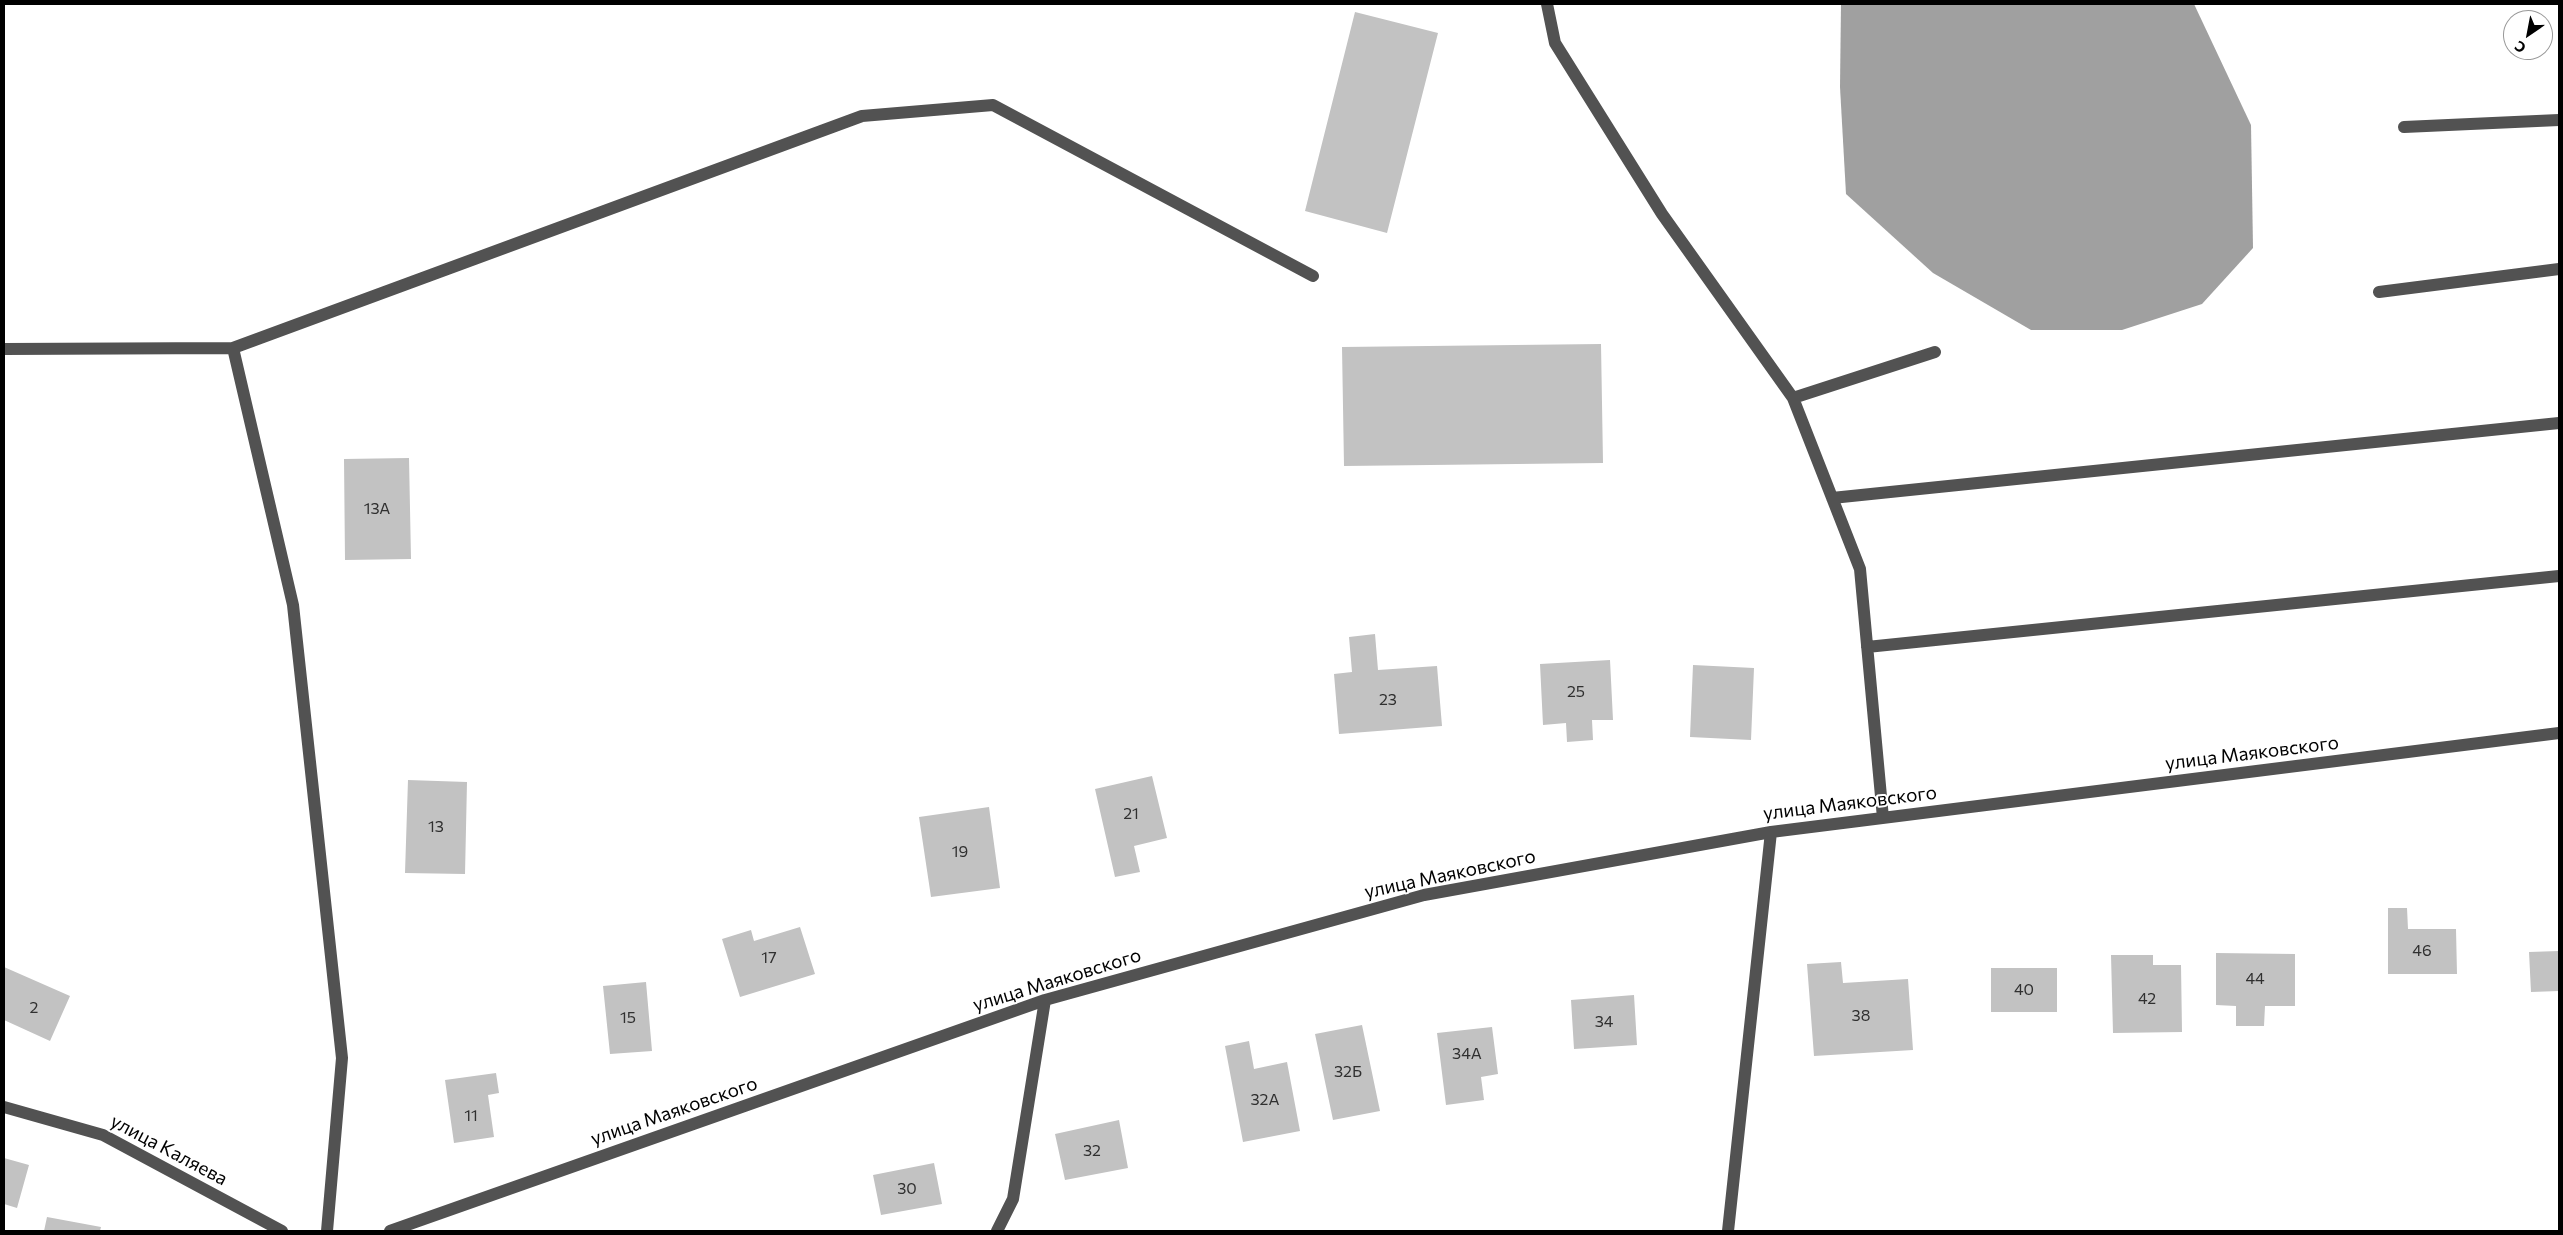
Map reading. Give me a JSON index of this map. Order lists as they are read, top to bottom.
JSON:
{
  "streets": {
    "street": ["улица Маяковского", "улица Каляева"]
  },
  "house_numbers": [
    "13А",
    "25",
    "23",
    "21",
    "13",
    "19",
    "46",
    "17",
    "44",
    "40",
    "42",
    "2",
    "38",
    "15",
    "34",
    "34А",
    "32Б",
    "32А",
    "11",
    "32",
    "30"
  ],
  "north": "bottom left"
}
